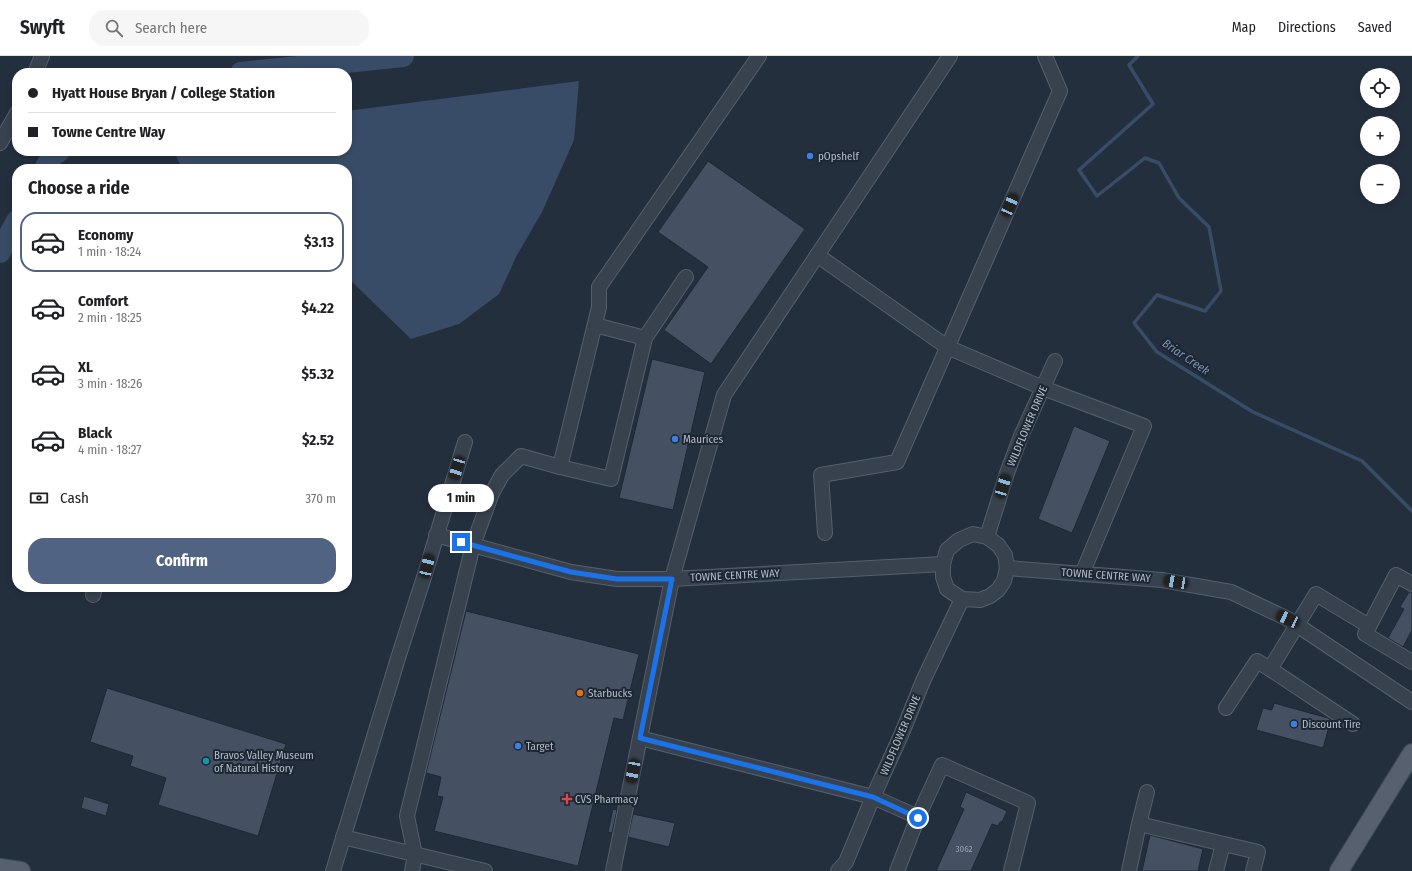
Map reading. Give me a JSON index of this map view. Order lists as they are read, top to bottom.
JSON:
{
  "streets": {
    "street": ["WILDFLOWER DRIVE", "TOWNE CENTRE WAY"]
  },
  "crossings": [
    ["WILDFLOWER DRIVE", "TOWNE CENTRE WAY"]
  ],
  "water": ["Briar Creek"],
  "places": {
    "other": [
      "pOpshelf",
      "Maurices",
      "Starbucks",
      "Discount Tire",
      "Target",
      "Bravos Valley Museum of Natural History"
    ],
    "health": ["CVS Pharmacy"]
  },
  "house_numbers": ["3062"],
  "page": {
    "header": "Swyft",
    "search": "Search here",
    "nav": ["Map", "Directions", "Saved"],
    "map_buttons": ["+", "−"],
    "banner": ["Hyatt House Bryan / College Station", "Towne Centre Way"],
    "heading": "Choose a ride",
    "list": [
      {
        "name": "Economy",
        "note": "1 min · 18:24",
        "value": "$3.13"
      },
      {
        "name": "Comfort",
        "note": "2 min · 18:25",
        "value": "$4.22"
      },
      {
        "name": "XL",
        "note": "3 min · 18:26",
        "value": "$5.32"
      },
      {
        "name": "Black",
        "note": "4 min · 18:27",
        "value": "$2.52"
      }
    ],
    "pay": ["Cash", "370 m"],
    "bubble": "1 min",
    "buttons": "Confirm"
  }
}
